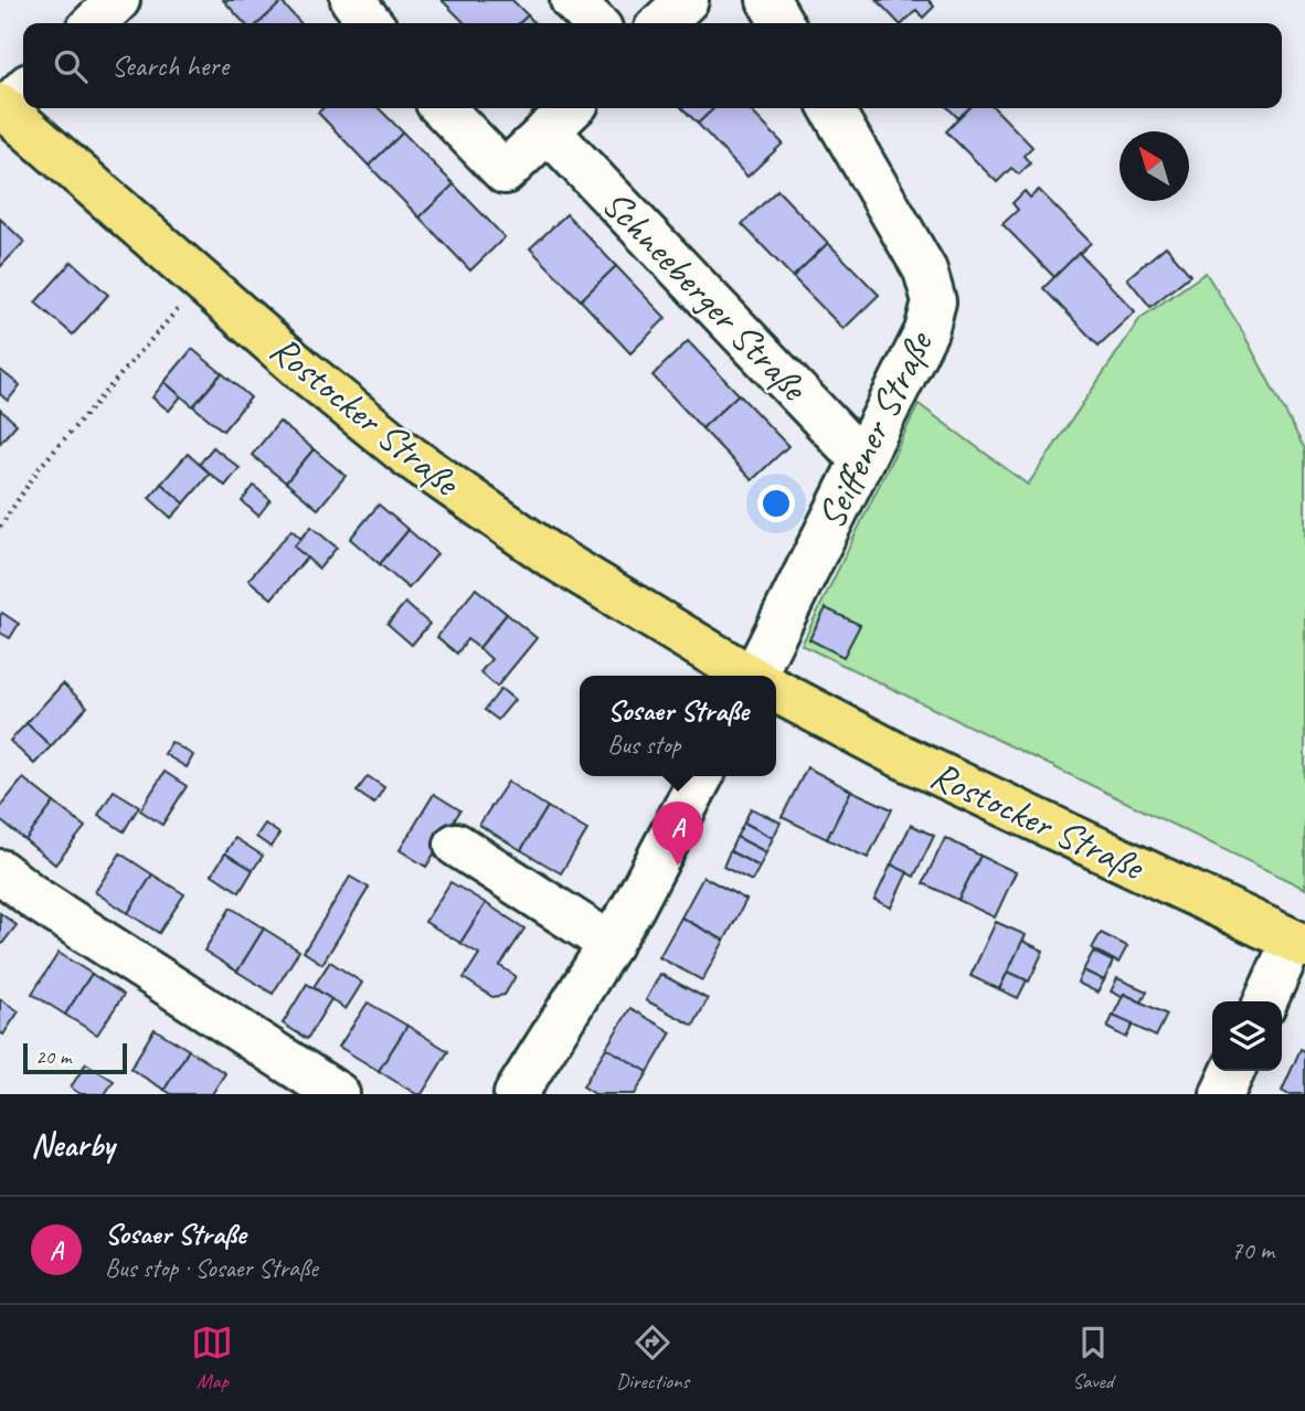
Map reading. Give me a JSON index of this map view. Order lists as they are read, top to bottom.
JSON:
{
  "streets": {
    "main road": ["Rostocker Straße"],
    "street": ["Schneeberger Straße", "Seiffener Straße"]
  },
  "crossings": [
    ["Schneeberger Straße", "Seiffener Straße"]
  ],
  "scale_bar": "20 m",
  "north": "top left",
  "page": {
    "search": "Search here",
    "popup": ["Sosaer Straße", "Bus stop"],
    "pins": "A",
    "scale": "20 m",
    "heading": "Nearby",
    "list": [
      {
        "mark": "A",
        "name": "Sosaer Straße",
        "note": "Bus stop · Sosaer Straße",
        "value": "70 m"
      }
    ],
    "nav": ["Map", "Directions", "Saved"]
  }
}
